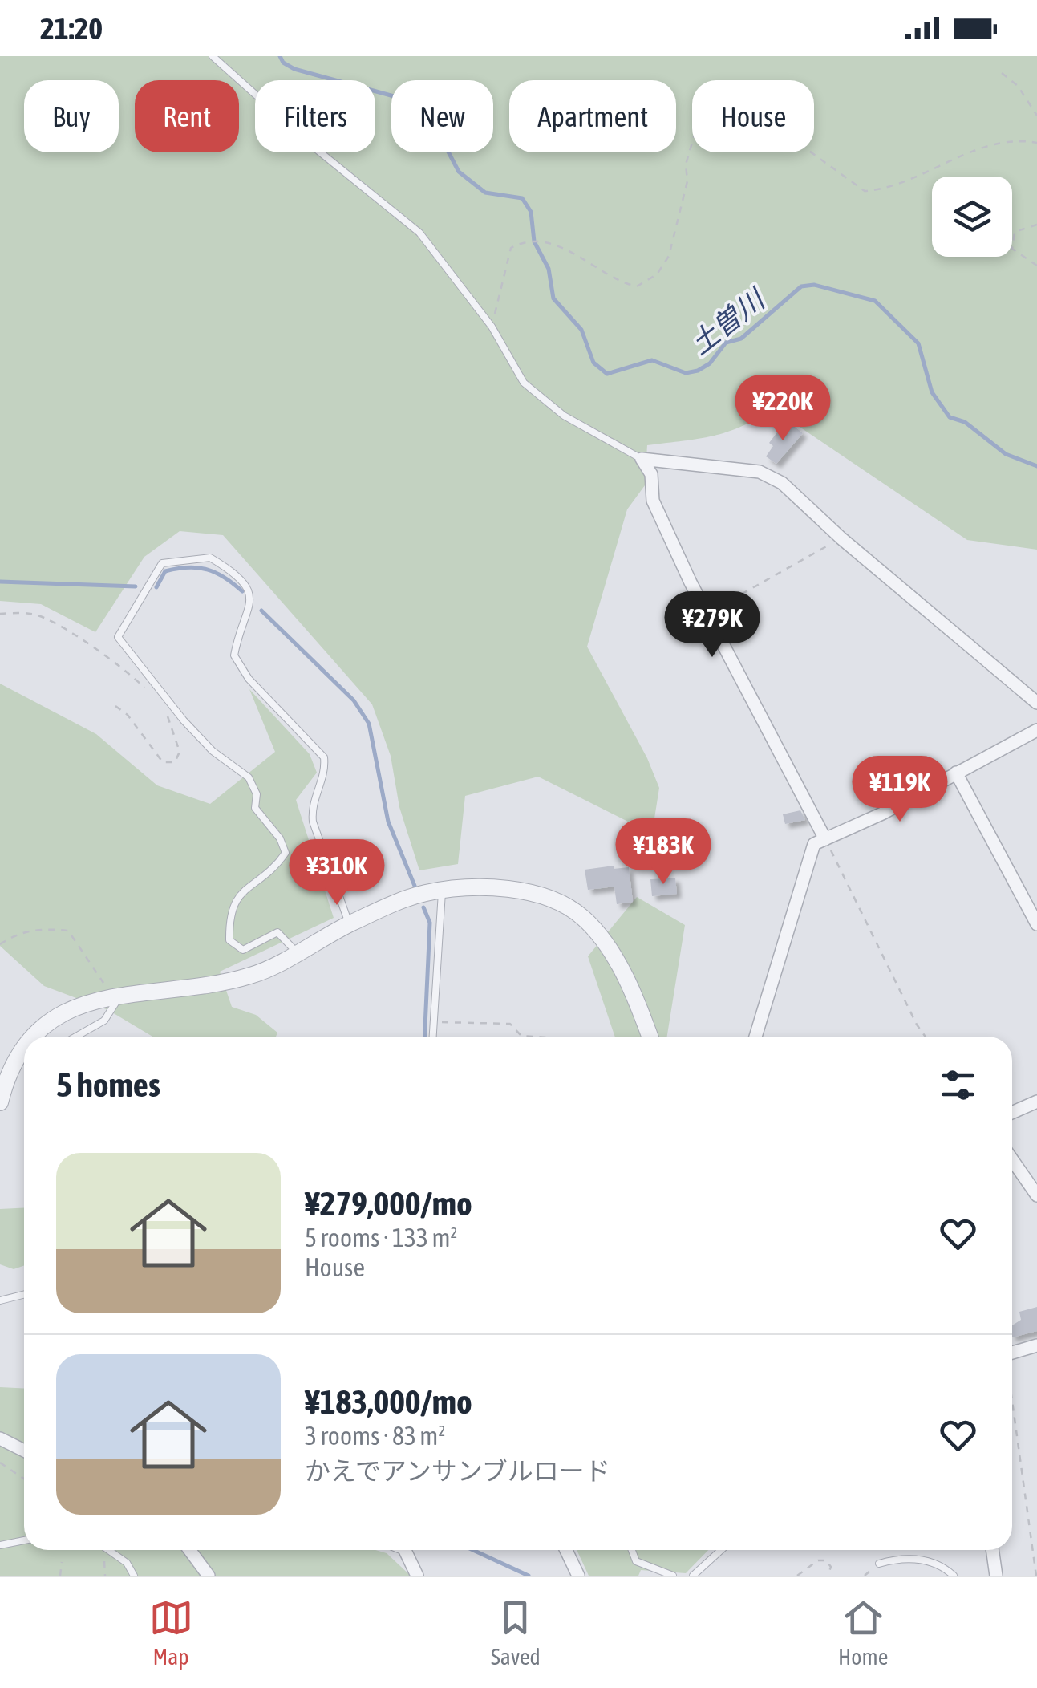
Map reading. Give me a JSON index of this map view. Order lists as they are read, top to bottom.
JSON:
{
  "water": ["土曽川"],
  "page": {
    "status": "21:20",
    "chip": [
      "Buy",
      "Rent",
      "Filters",
      "New",
      "Apartment",
      "House"
    ],
    "price": [
      "¥220K",
      "¥279K",
      "¥119K",
      "¥183K",
      "¥310K"
    ],
    "heading": "5 homes",
    "list": [
      {
        "name": "¥279,000/mo",
        "note": "5 rooms · 133 m² · House"
      },
      {
        "name": "¥183,000/mo",
        "note": "3 rooms · 83 m² · かえでアンサンブルロード"
      }
    ],
    "tabs": ["Map", "Saved", "Home"]
  }
}
